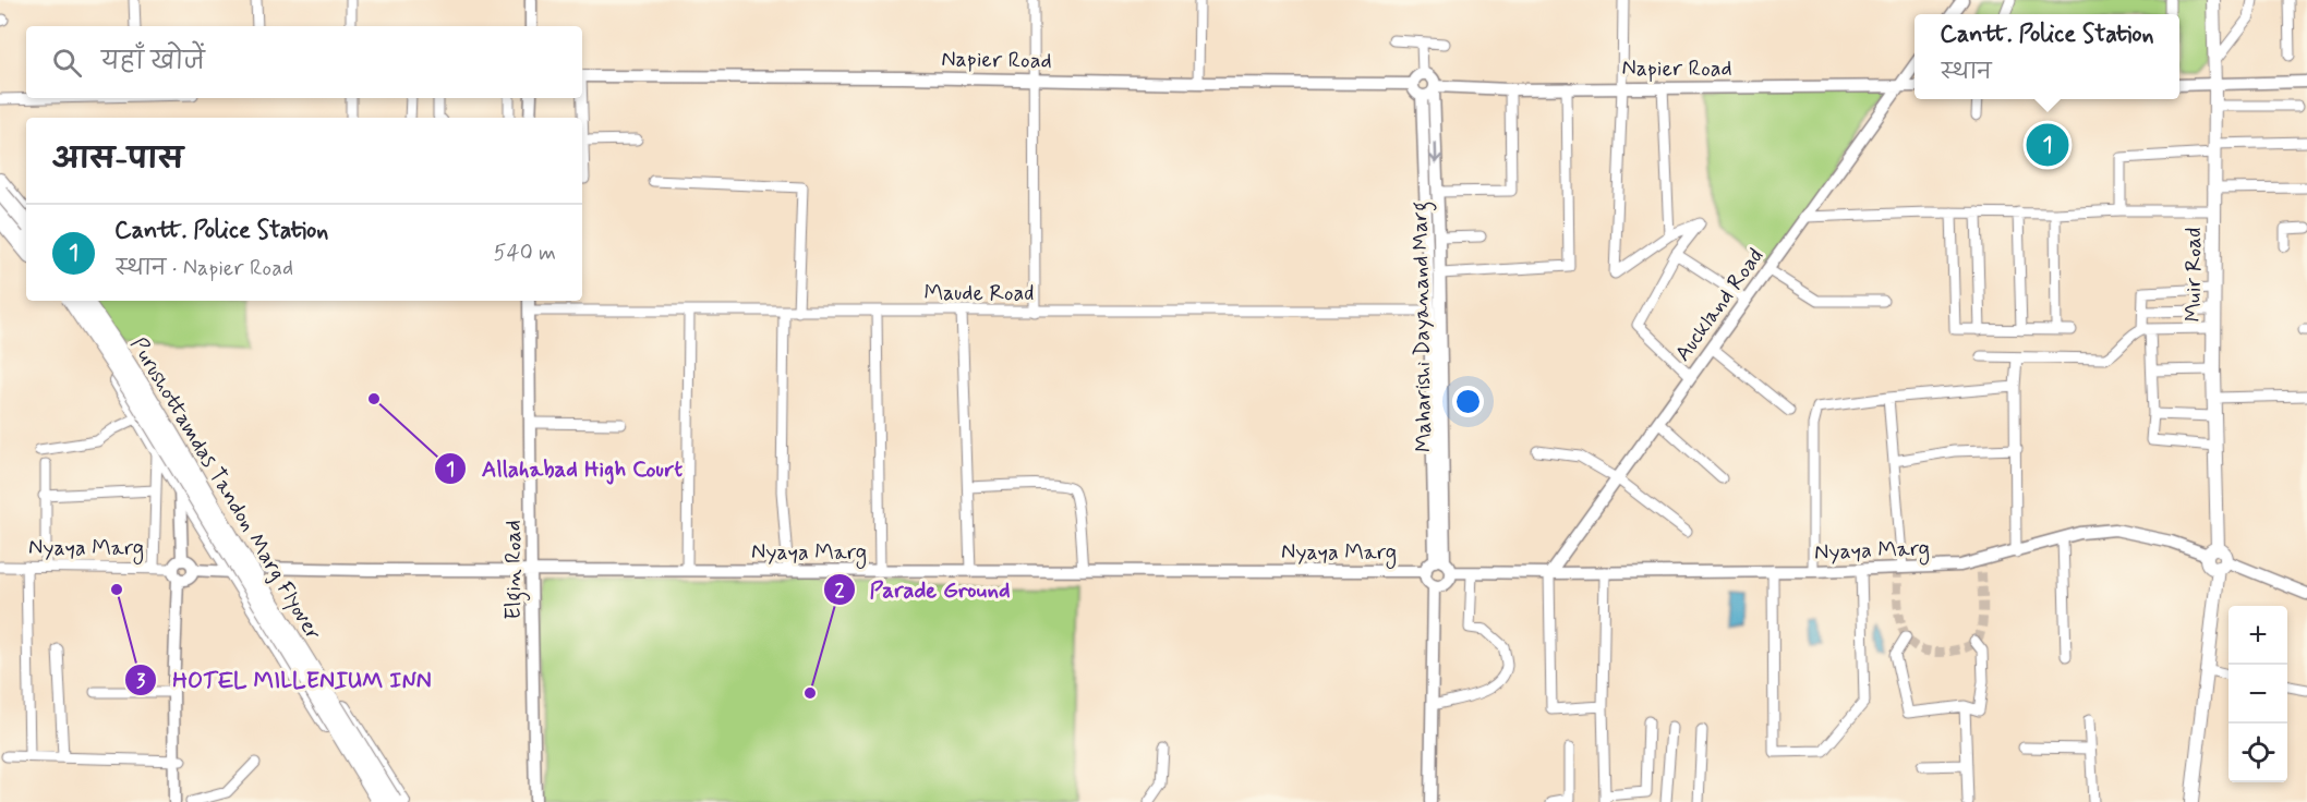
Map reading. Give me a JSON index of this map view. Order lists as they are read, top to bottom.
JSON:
{
  "streets": {
    "main road": ["Muir Road", "Purushottamdas Tandon Marg Flyover"],
    "street": [
      "Napier Road",
      "Maude Road",
      "Auckland Road",
      "Maharishi Dayanand Marg",
      "Nyaya Marg",
      "Elgin Road"
    ]
  },
  "crossings": [
    ["Napier Road", "Auckland Road"],
    ["Napier Road", "Maharishi Dayanand Marg"],
    ["Muir Road", "Nyaya Marg"],
    ["Maude Road", "Maharishi Dayanand Marg"],
    ["Maude Road", "Elgin Road"],
    ["Auckland Road", "Nyaya Marg"],
    ["Maharishi Dayanand Marg", "Nyaya Marg"],
    ["Nyaya Marg", "Elgin Road"]
  ],
  "places": ["Allahabad High Court", "HOTEL MILLENIUM INN", "Parade Ground"],
  "page": {
    "popup": ["Cantt. Police Station", "स्थान"],
    "search": "यहाँ खोजें",
    "heading": "आस-पास",
    "pins": "1",
    "list": [
      {
        "mark": "1",
        "name": "Cantt. Police Station",
        "note": "स्थान · Napier Road",
        "value": "540 m"
      }
    ],
    "map_buttons": ["+", "−"]
  }
}
